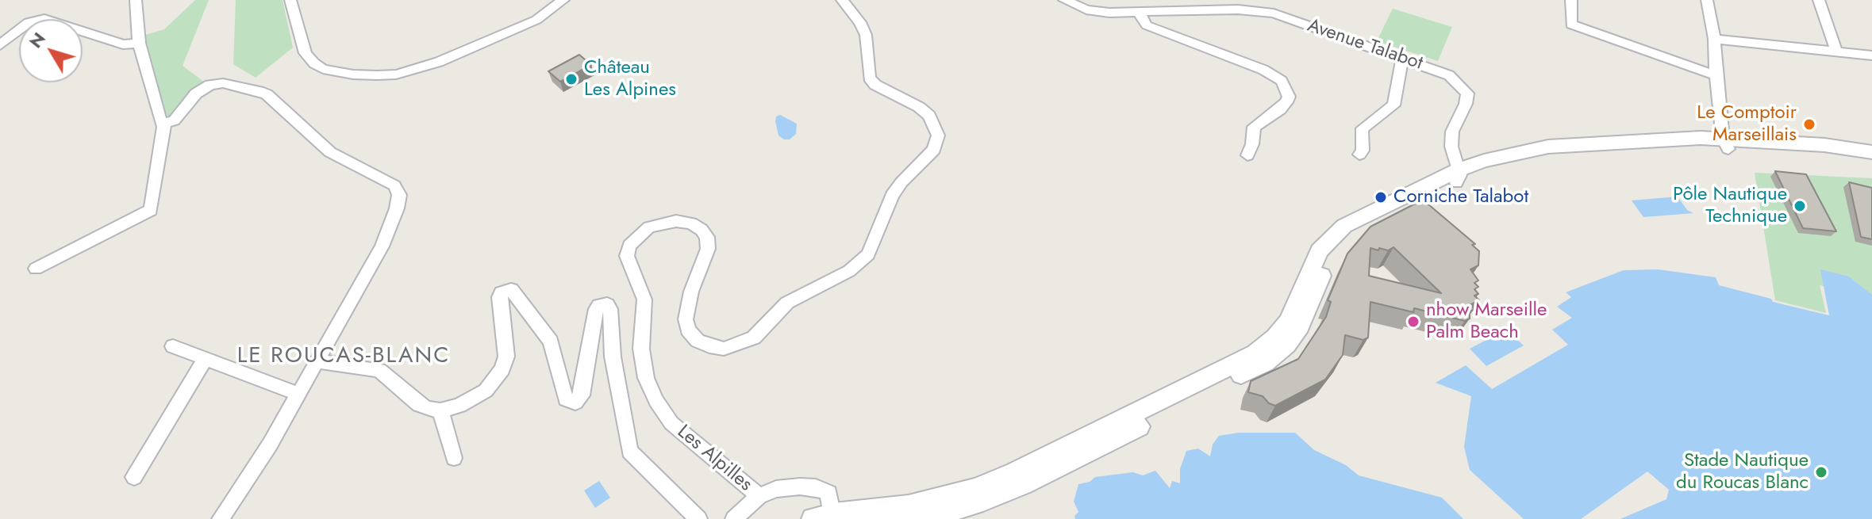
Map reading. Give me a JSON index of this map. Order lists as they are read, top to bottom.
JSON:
{
  "streets": {
    "street": ["Avenue Talabot", "Les Alpilles"]
  },
  "districts": ["LE ROUCAS-BLANC"],
  "places": [
    "Château Les Alpines",
    "Le Comptoir Marseillais",
    "Corniche Talabot",
    "Pôle Nautique Technique",
    "nhow Marseille Palm Beach",
    "Stade Nautique du Roucas Blanc"
  ],
  "north": "top left"
}
